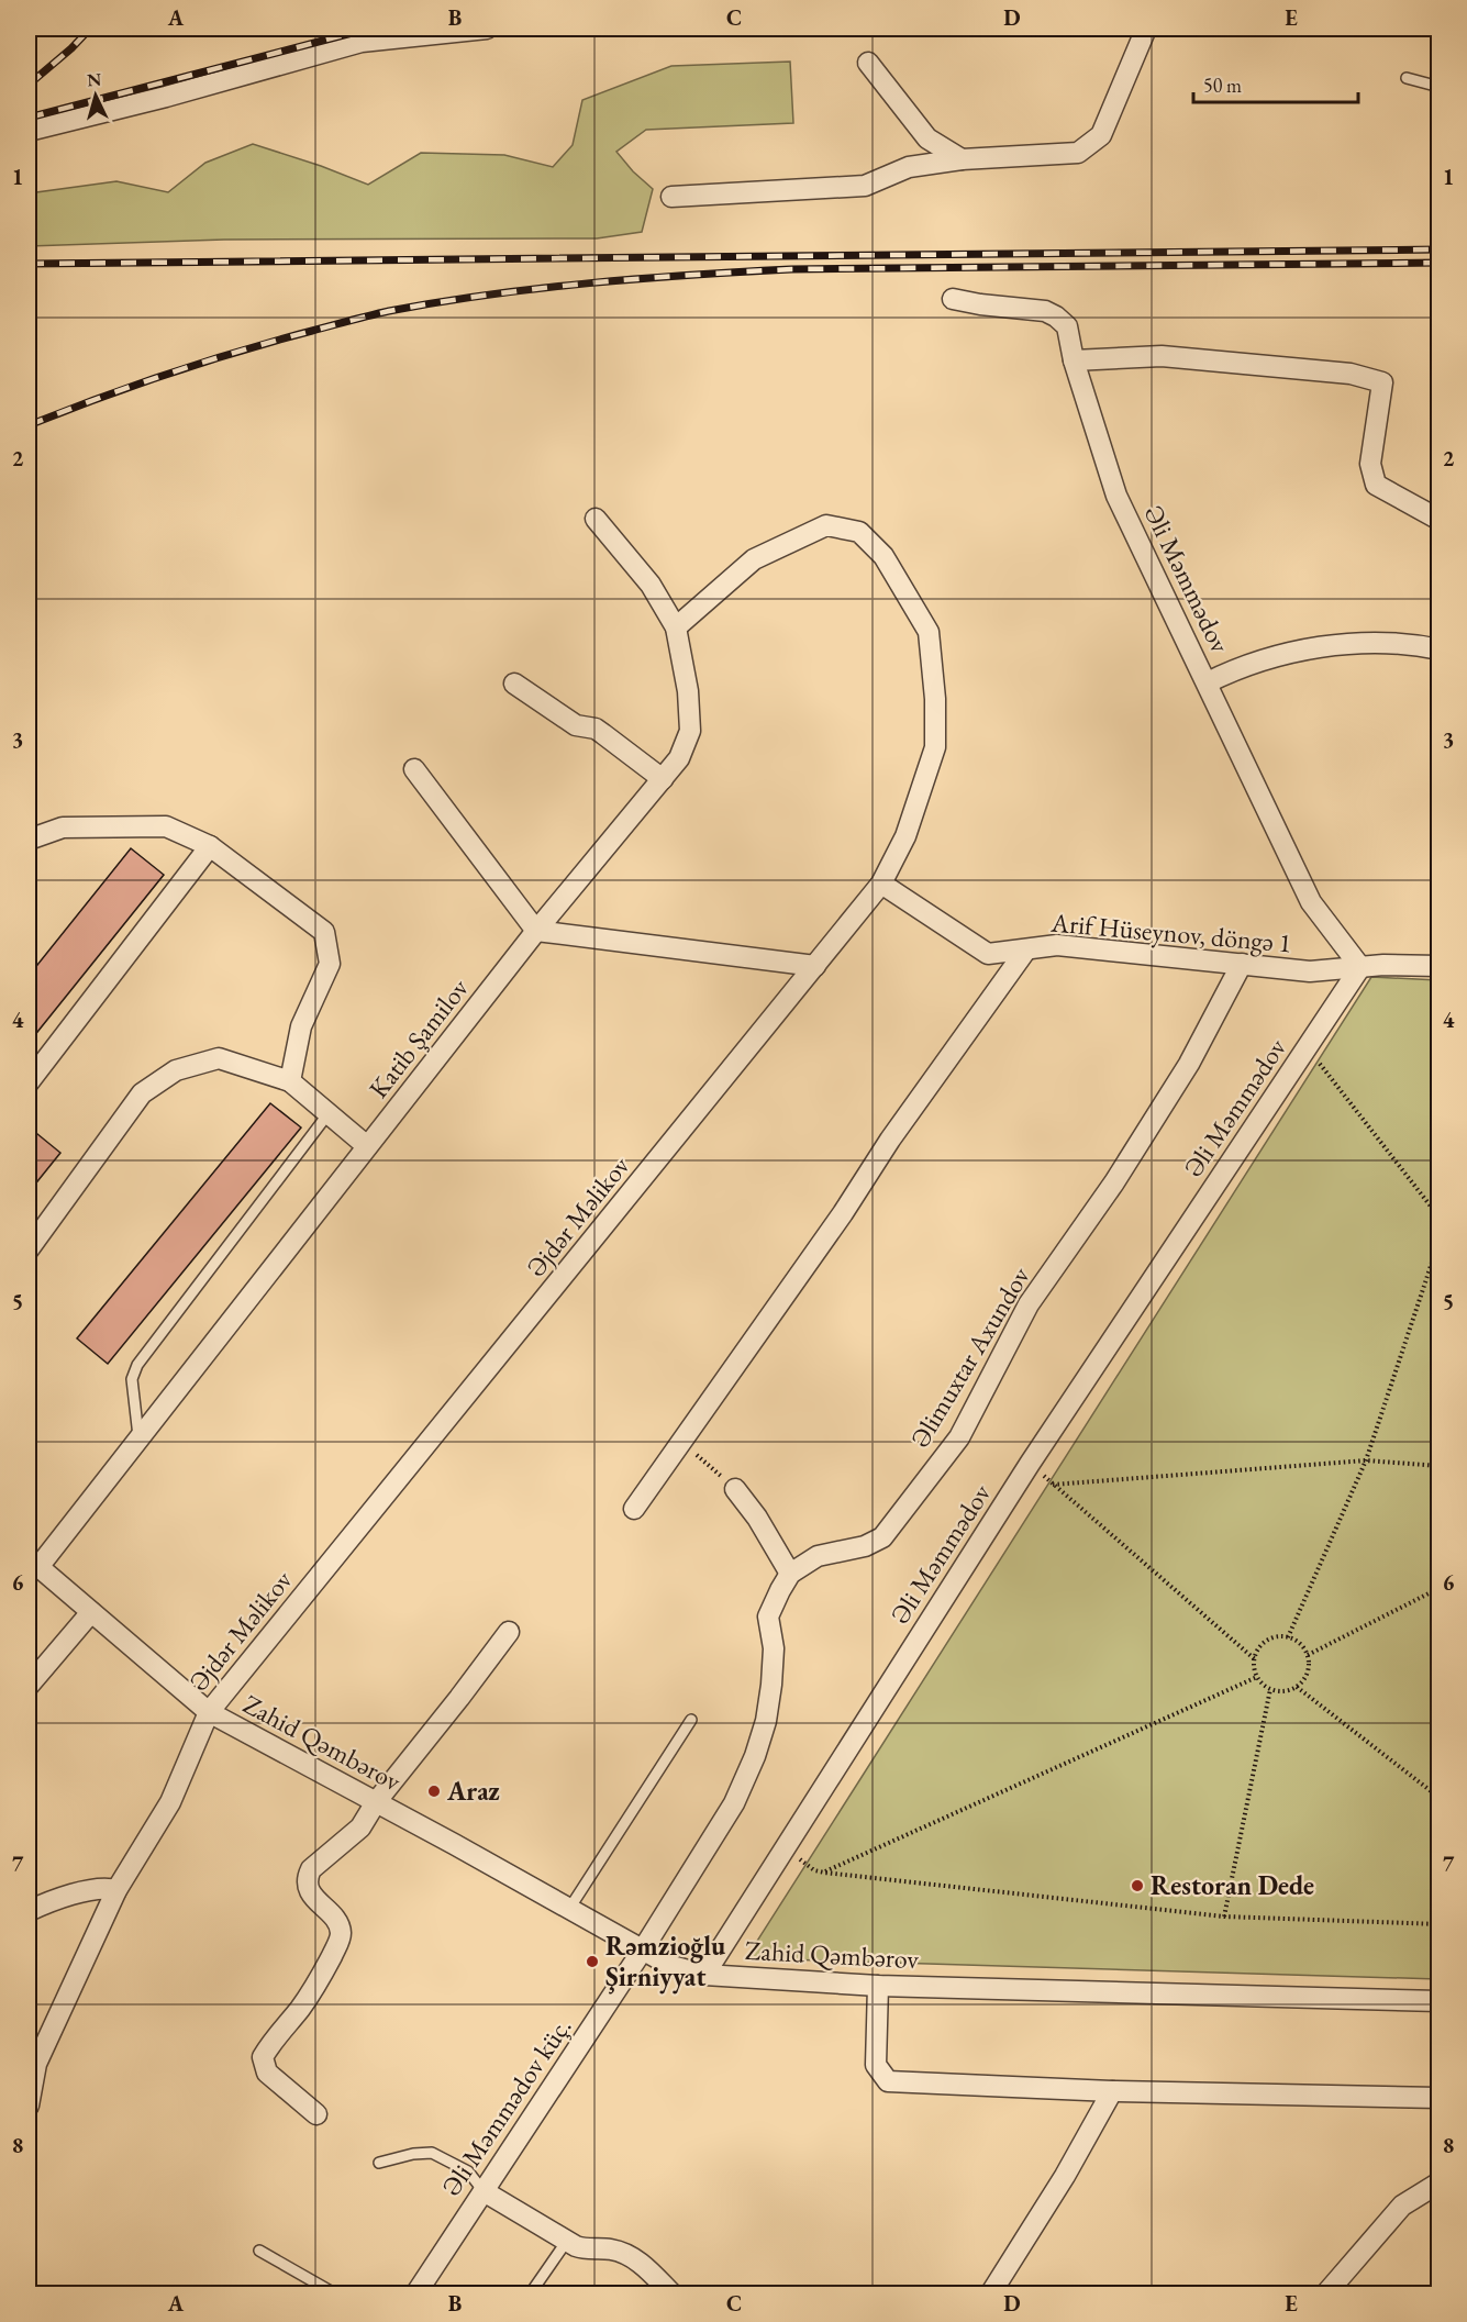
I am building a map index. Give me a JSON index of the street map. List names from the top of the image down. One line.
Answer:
{"streets":{"street":["Əli Məmmədov","Arif Hüseynov, döngə 1","Katib Şamilov","Əjdər Məlikov","Əlimuxtar Axundov","Zahid Qəmbərov","Əli Məmmədov küç."]},"crossings":[["Əli Məmmədov","Arif Hüseynov, döngə 1"],["Əli Məmmədov","Zahid Qəmbərov"],["Arif Hüseynov, döngə 1","Əjdər Məlikov"],["Arif Hüseynov, döngə 1","Əlimuxtar Axundov"],["Katib Şamilov","Əjdər Məlikov"],["Katib Şamilov","Zahid Qəmbərov"],["Əjdər Məlikov","Zahid Qəmbərov"],["Zahid Qəmbərov","Əli Məmmədov küç."]],"places":["Araz","Restoran Dede","Rəmzioğlu Şirniyyat"],"scale_bar":"50 m","north":"top","grid":{"columns":["A","B","C","D","E"],"rows":["1","2","3","4","5","6","7","8"]}}
